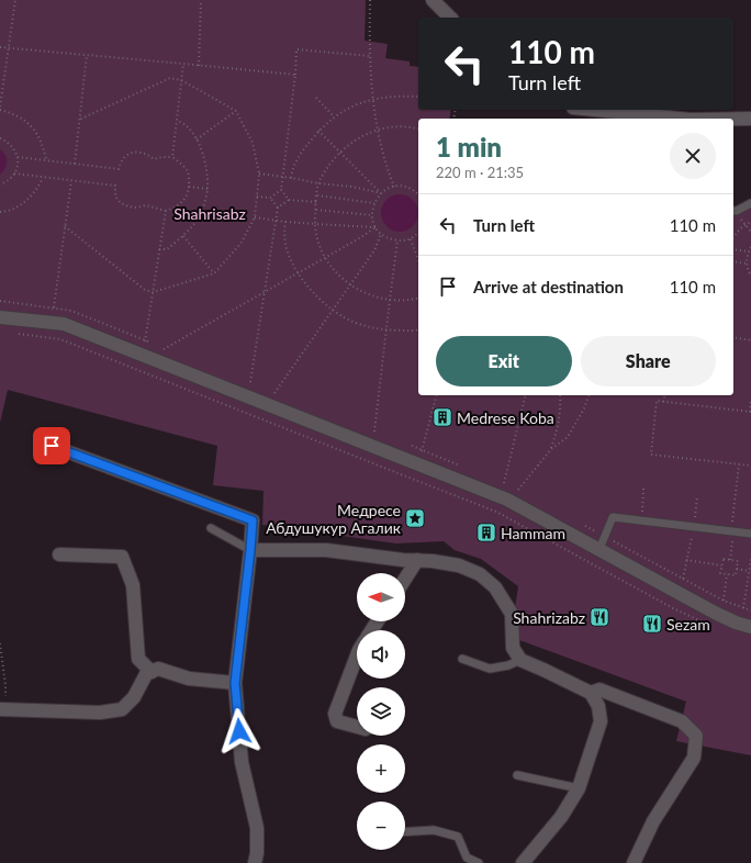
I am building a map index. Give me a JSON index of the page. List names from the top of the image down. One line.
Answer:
{"parks":["Shahrisabz"],"places":{"building":["Medrese Koba","Hammam"],"place":["Медресе Абдушукур Агалик"],"restaurant":["Shahrizabz","Sezam"]},"north":"left","page":{"turn":["110 m","Turn left"],"heading":["1 min","220 m · 21:35"],"list":[{"name":"Turn left","value":"110 m"},{"name":"Arrive at destination","value":"110 m"}],"buttons":["Exit","Share"],"map_buttons":["+","−"]}}
